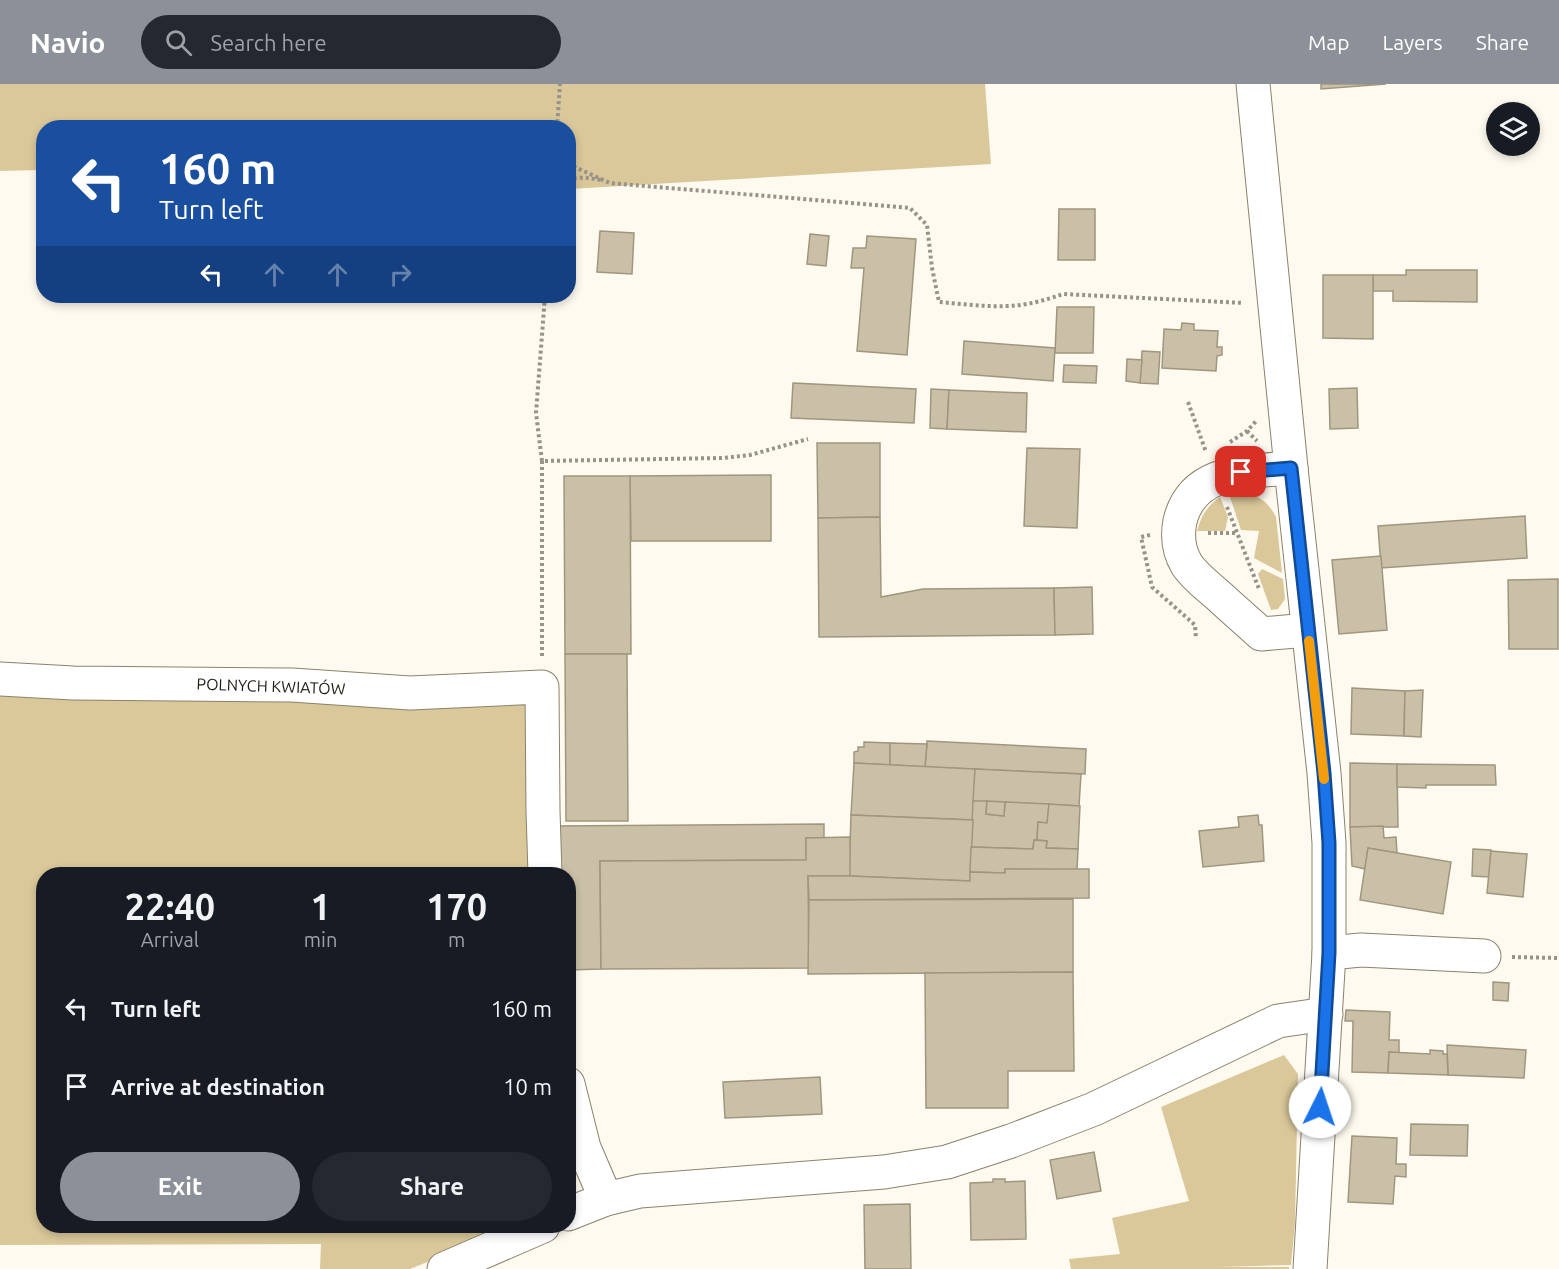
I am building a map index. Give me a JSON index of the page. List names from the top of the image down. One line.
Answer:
{"streets":{"street":["POLNYCH KWIATÓW"]},"page":{"header":"Navio","search":"Search here","nav":["Map","Layers","Share"],"turn":["160 m","Turn left"],"eta":["22:40","Arrival","1","min","170","m"],"list":[{"name":"Turn left","value":"160 m"},{"name":"Arrive at destination","value":"10 m"}],"buttons":["Exit","Share"]}}
